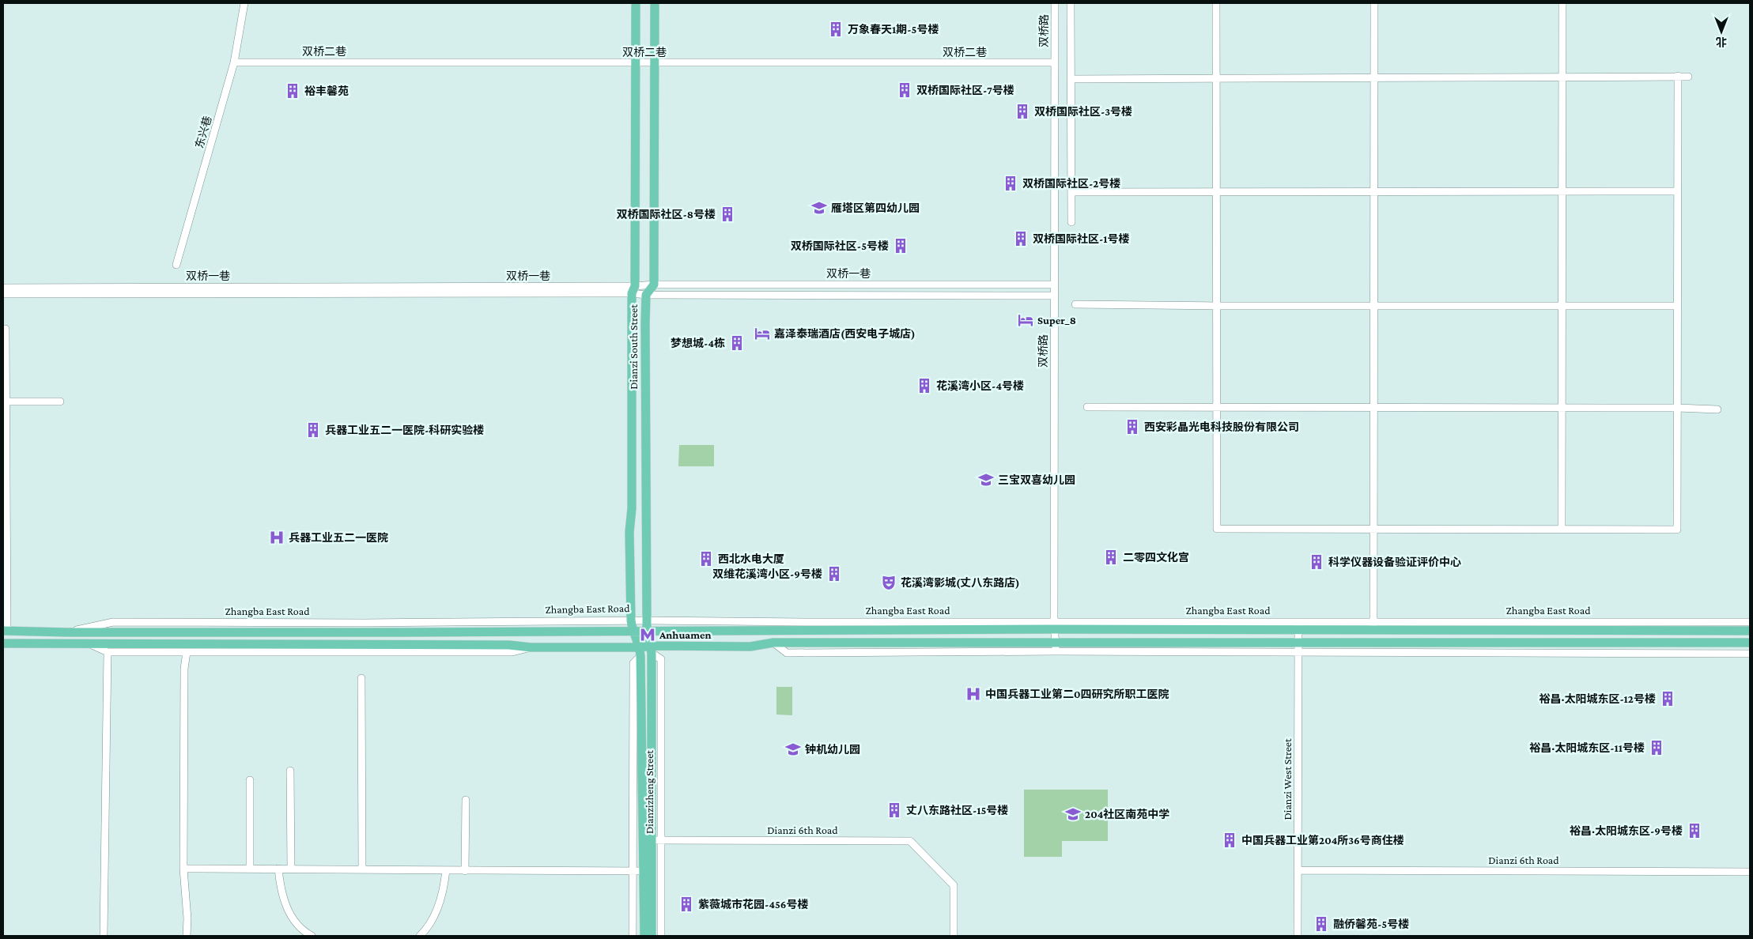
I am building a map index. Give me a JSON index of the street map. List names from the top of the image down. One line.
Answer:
{"streets":{"main road":["Dianzi South Street","Zhangba East Road","Dianzizheng Street"],"street":["双桥路","双桥二巷","东兴巷","双桥一巷","Dianzi West Street","Dianzi 6th Road"]},"crossings":[["双桥路","双桥二巷"],["双桥路","双桥一巷"],["双桥路","Zhangba East Road"],["双桥二巷","东兴巷"],["双桥二巷","Dianzi South Street"],["双桥一巷","Dianzi South Street"],["Dianzi South Street","Zhangba East Road"],["Dianzi South Street","Dianzizheng Street"],["Zhangba East Road","Dianzi West Street"],["Zhangba East Road","Dianzizheng Street"],["Dianzi West Street","Dianzi 6th Road"],["Dianzizheng Street","Dianzi 6th Road"]],"places":{"building":["万象春天1期-5号楼","双桥国际社区-7号楼","裕丰馨苑","双桥国际社区-3号楼","双桥国际社区-2号楼","双桥国际社区-8号楼","双桥国际社区-1号楼","双桥国际社区-5号楼","梦想城-4栋","花溪湾小区-4号楼","西安彩晶光电科技股份有限公司","兵器工业五二一医院-科研实验楼","二零四文化宫","西北水电大厦","科学仪器设备验证评价中心","双维花溪湾小区-9号楼","裕昌·太阳城东区-12号楼","裕昌·太阳城东区-11号楼","丈八东路社区-15号楼","裕昌·太阳城东区-9号楼","中国兵器工业第204所36号商住楼","紫薇城市花园-456号楼","融侨馨苑-5号楼"],"school or university":["雁塔区第四幼儿园","三宝双喜幼儿园","钟机幼儿园","204社区南苑中学"],"hotel":["Super_8","嘉泽泰瑞酒店(西安电子城店)"],"hospital":["兵器工业五二一医院","中国兵器工业第二0四研究所职工医院"],"theatre":["花溪湾影城(丈八东路店)"],"metro station":["Anhuamen"]},"north":"bottom"}
